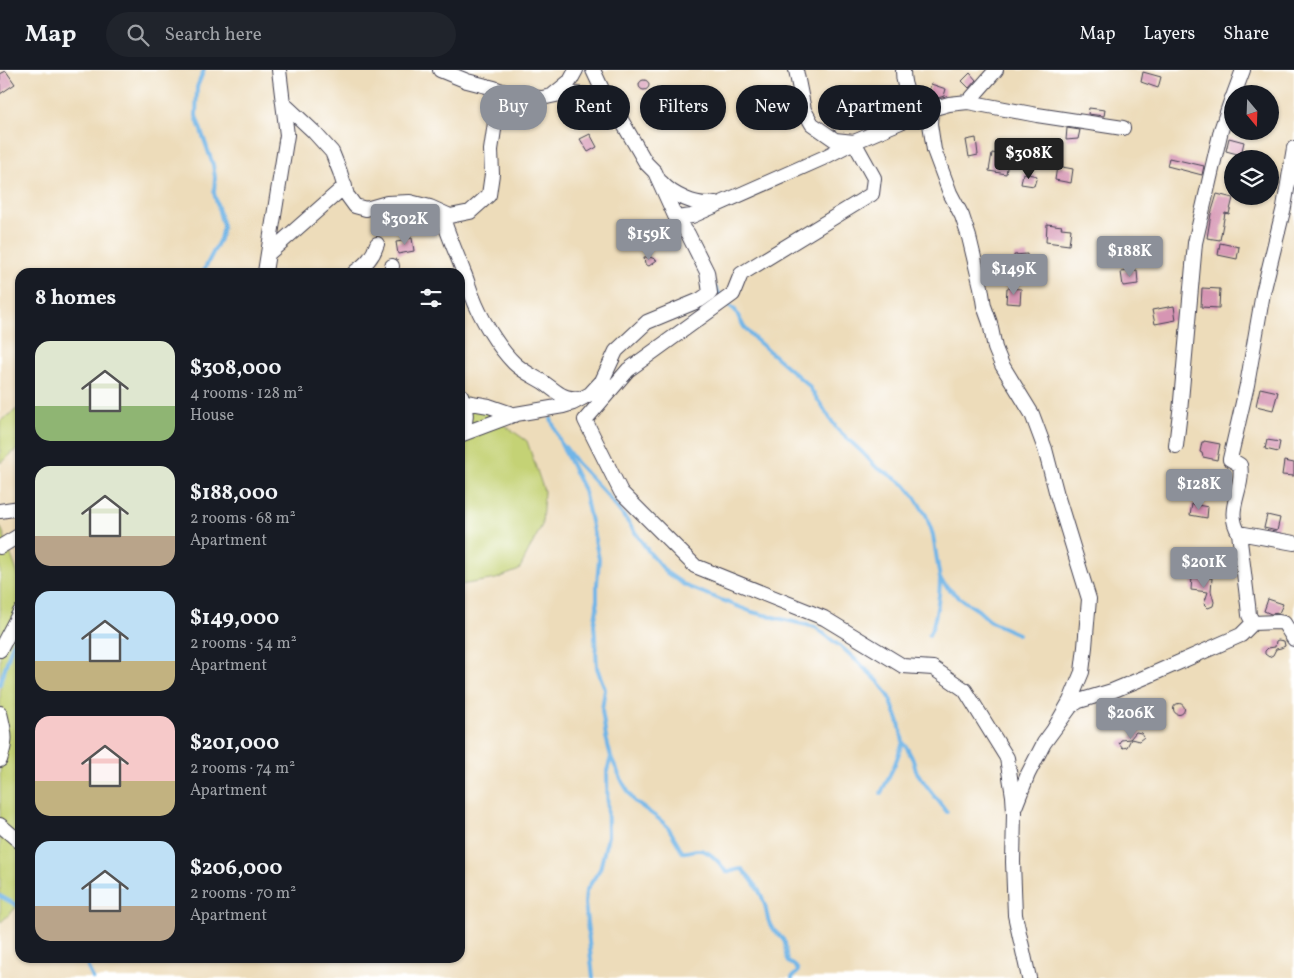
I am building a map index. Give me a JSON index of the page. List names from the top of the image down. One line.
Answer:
{"north":"bottom","page":{"header":"Map","search":"Search here","nav":["Map","Layers","Share"],"chip":["Buy","Rent","Filters","New","Apartment"],"price":["$308K","$302K","$159K","$188K","$149K","$128K","$201K","$206K"],"heading":"8 homes","list":[{"name":"$308,000","note":"4 rooms · 128 m² · House"},{"name":"$188,000","note":"2 rooms · 68 m² · Apartment"},{"name":"$149,000","note":"2 rooms · 54 m² · Apartment"},{"name":"$201,000","note":"2 rooms · 74 m² · Apartment"},{"name":"$206,000","note":"2 rooms · 70 m² · Apartment"}]}}
